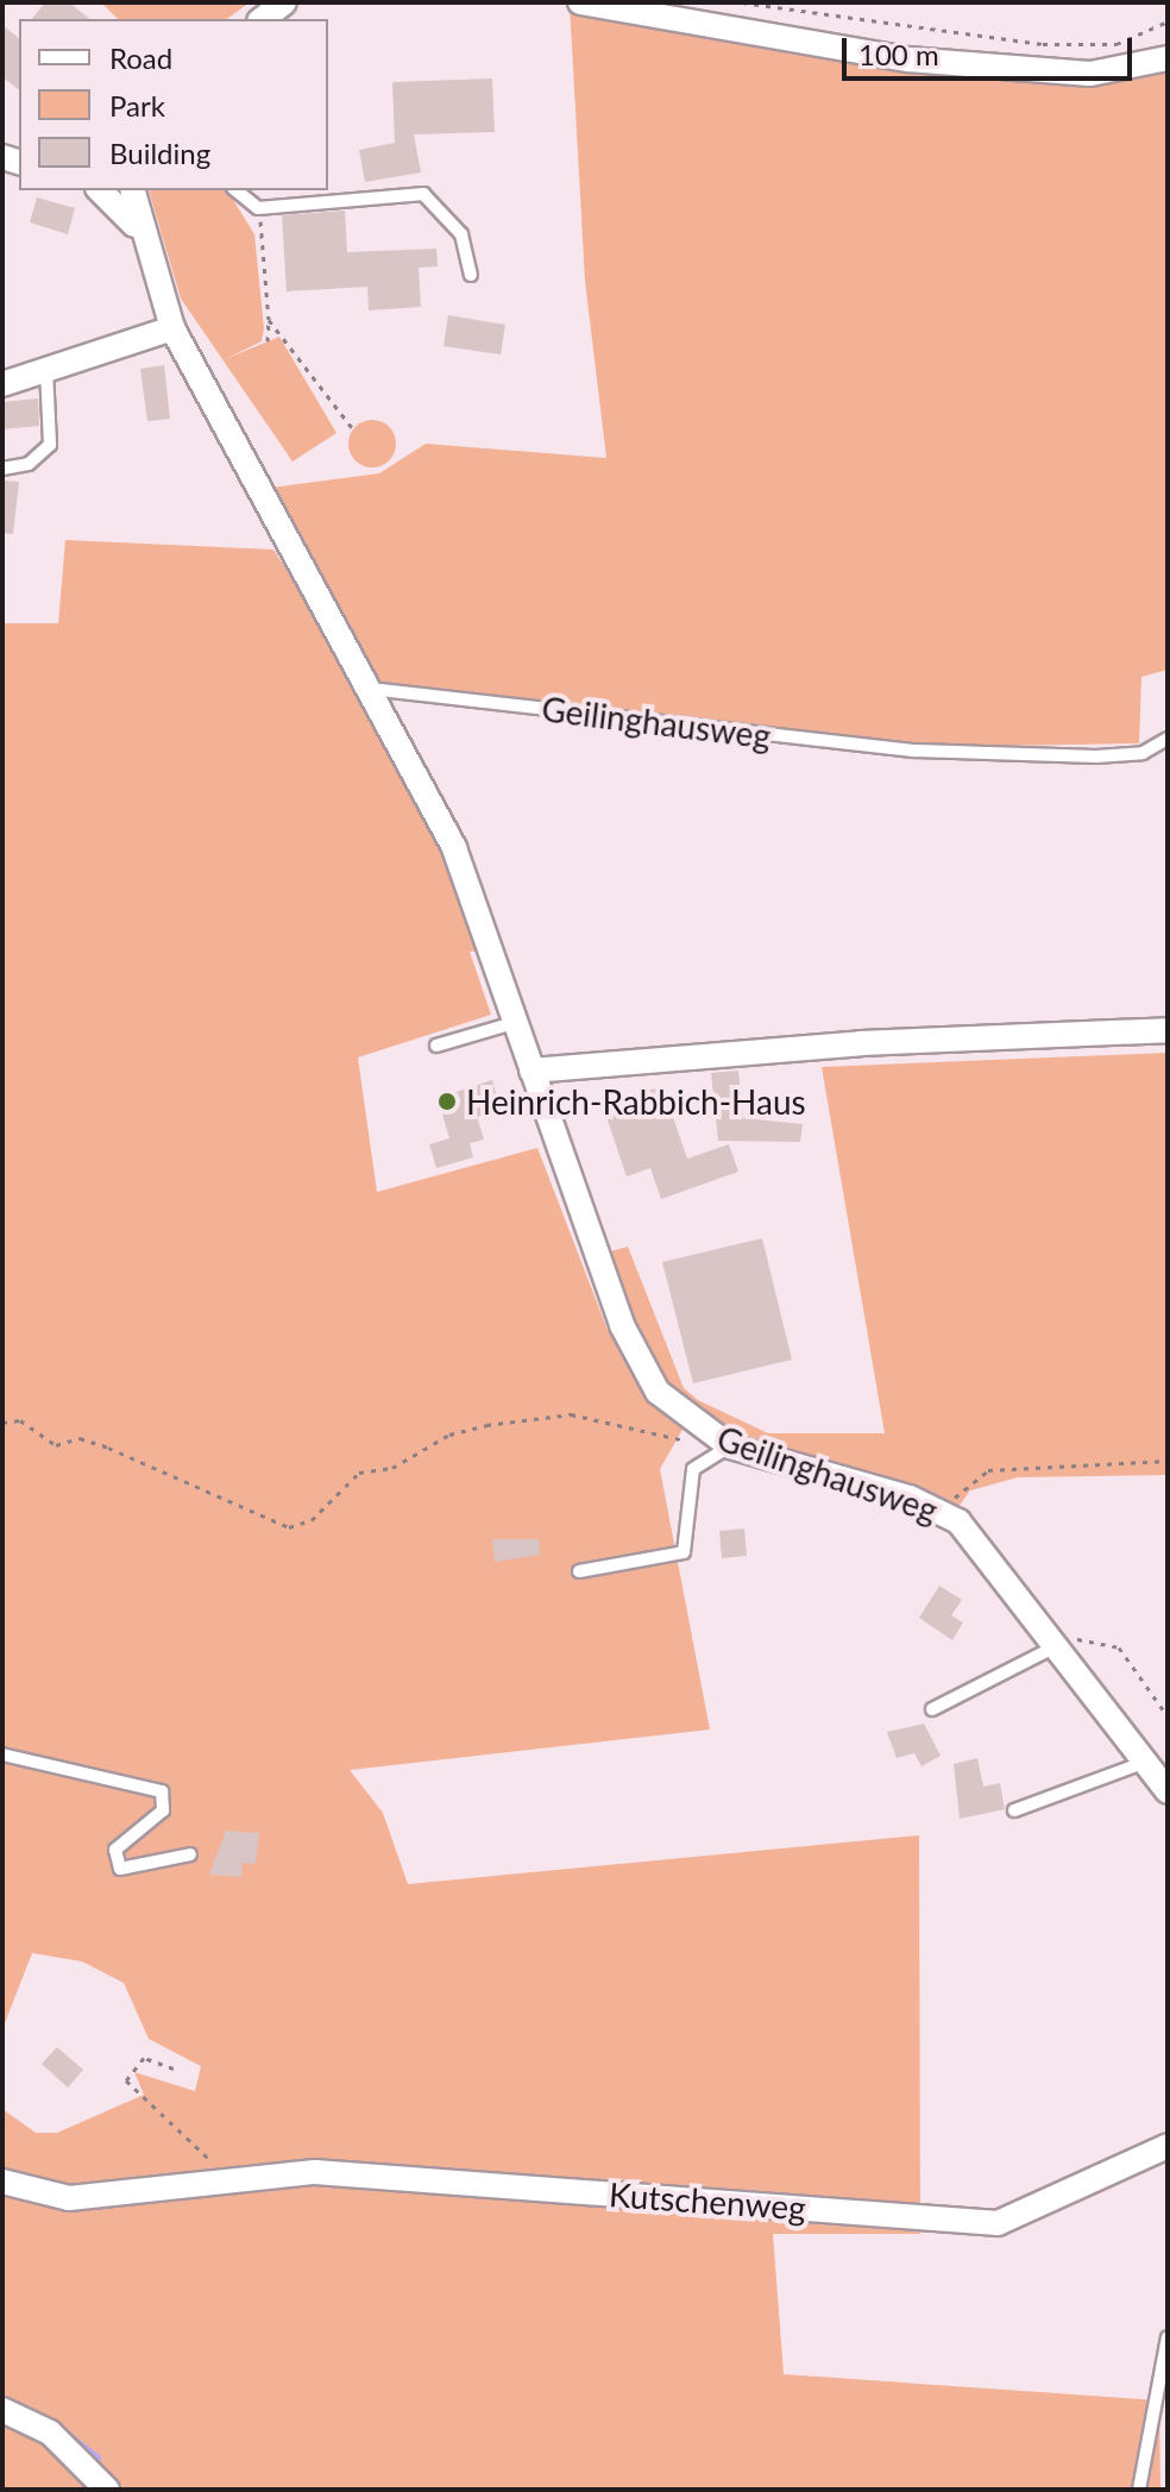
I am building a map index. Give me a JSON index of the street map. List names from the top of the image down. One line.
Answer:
{"streets":{"street":["Geilinghausweg","Kutschenweg"]},"places":["Heinrich-Rabbich-Haus"],"legend":["Road","Park","Building"],"scale_bar":"100 m"}
